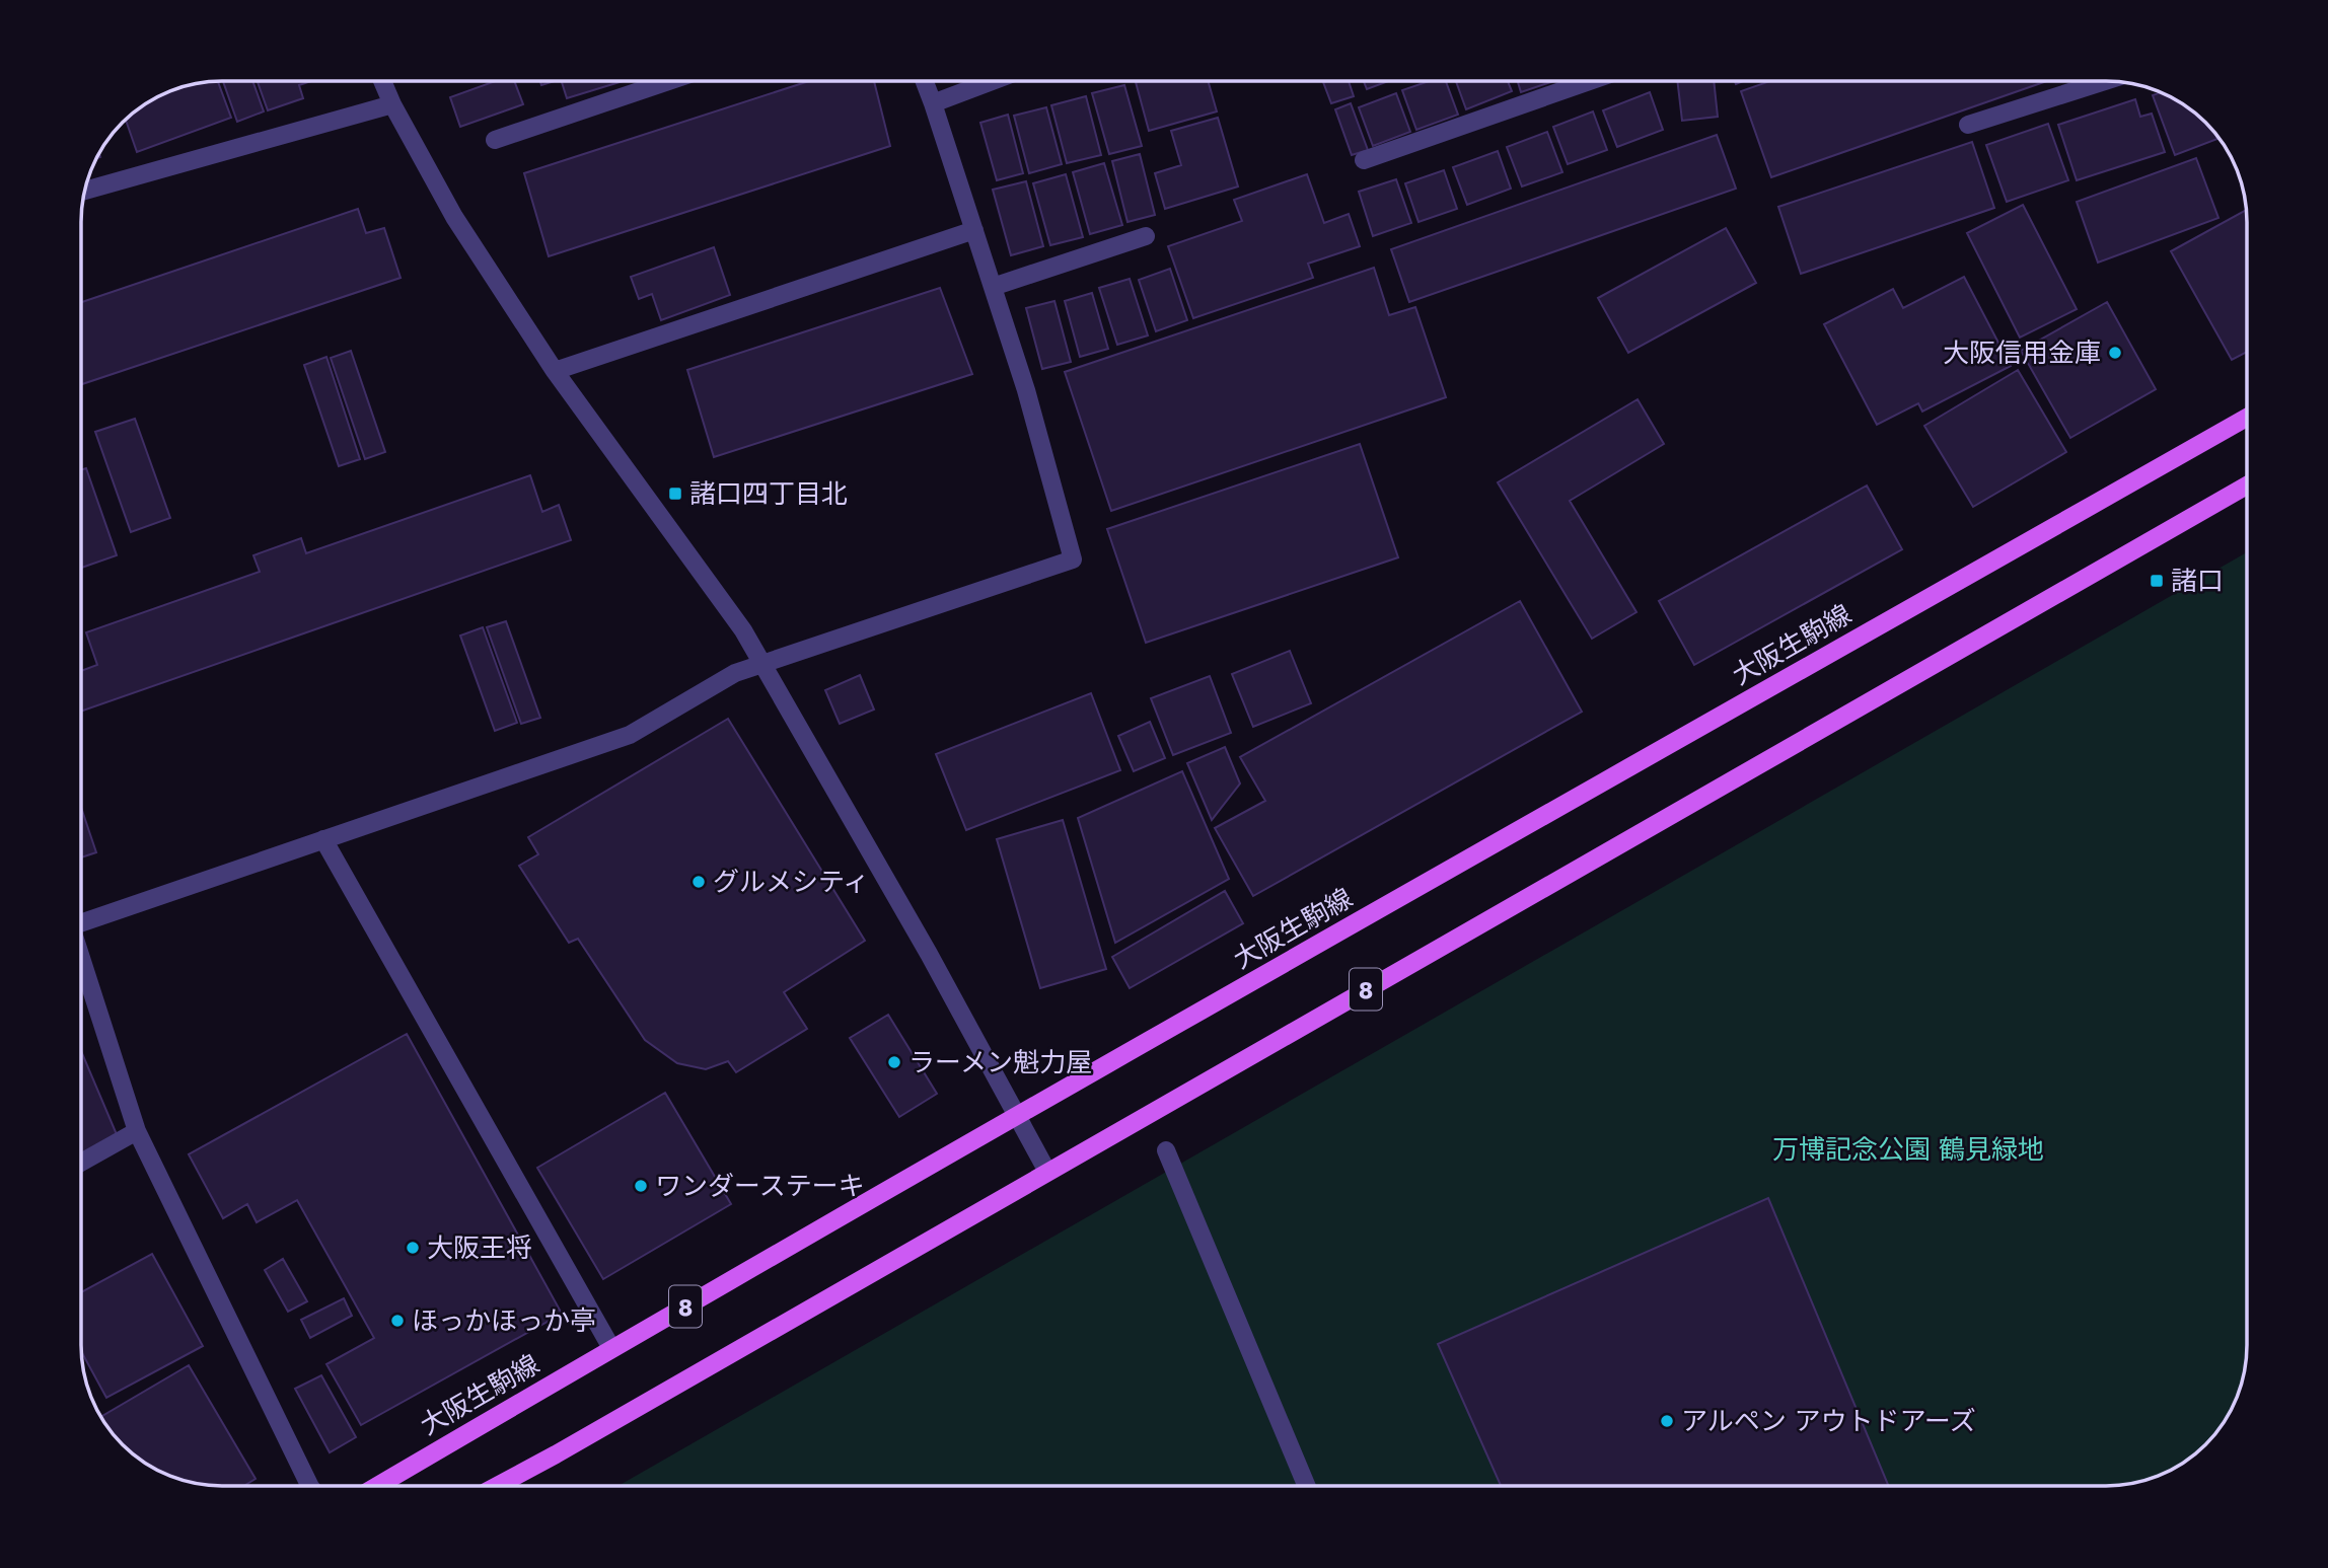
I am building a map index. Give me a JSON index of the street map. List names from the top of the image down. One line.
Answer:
{"streets":{"main road":["大阪生駒線","8"]},"parks":["万博記念公園 鶴見緑地"],"places":{"other":["大阪信用金庫","グルメシティ","ラーメン魁力屋","ワンダーステーキ","大阪王将","ほっかほっか亭","アルペン アウトドアーズ"],"transit":["諸口四丁目北","諸口"]}}
